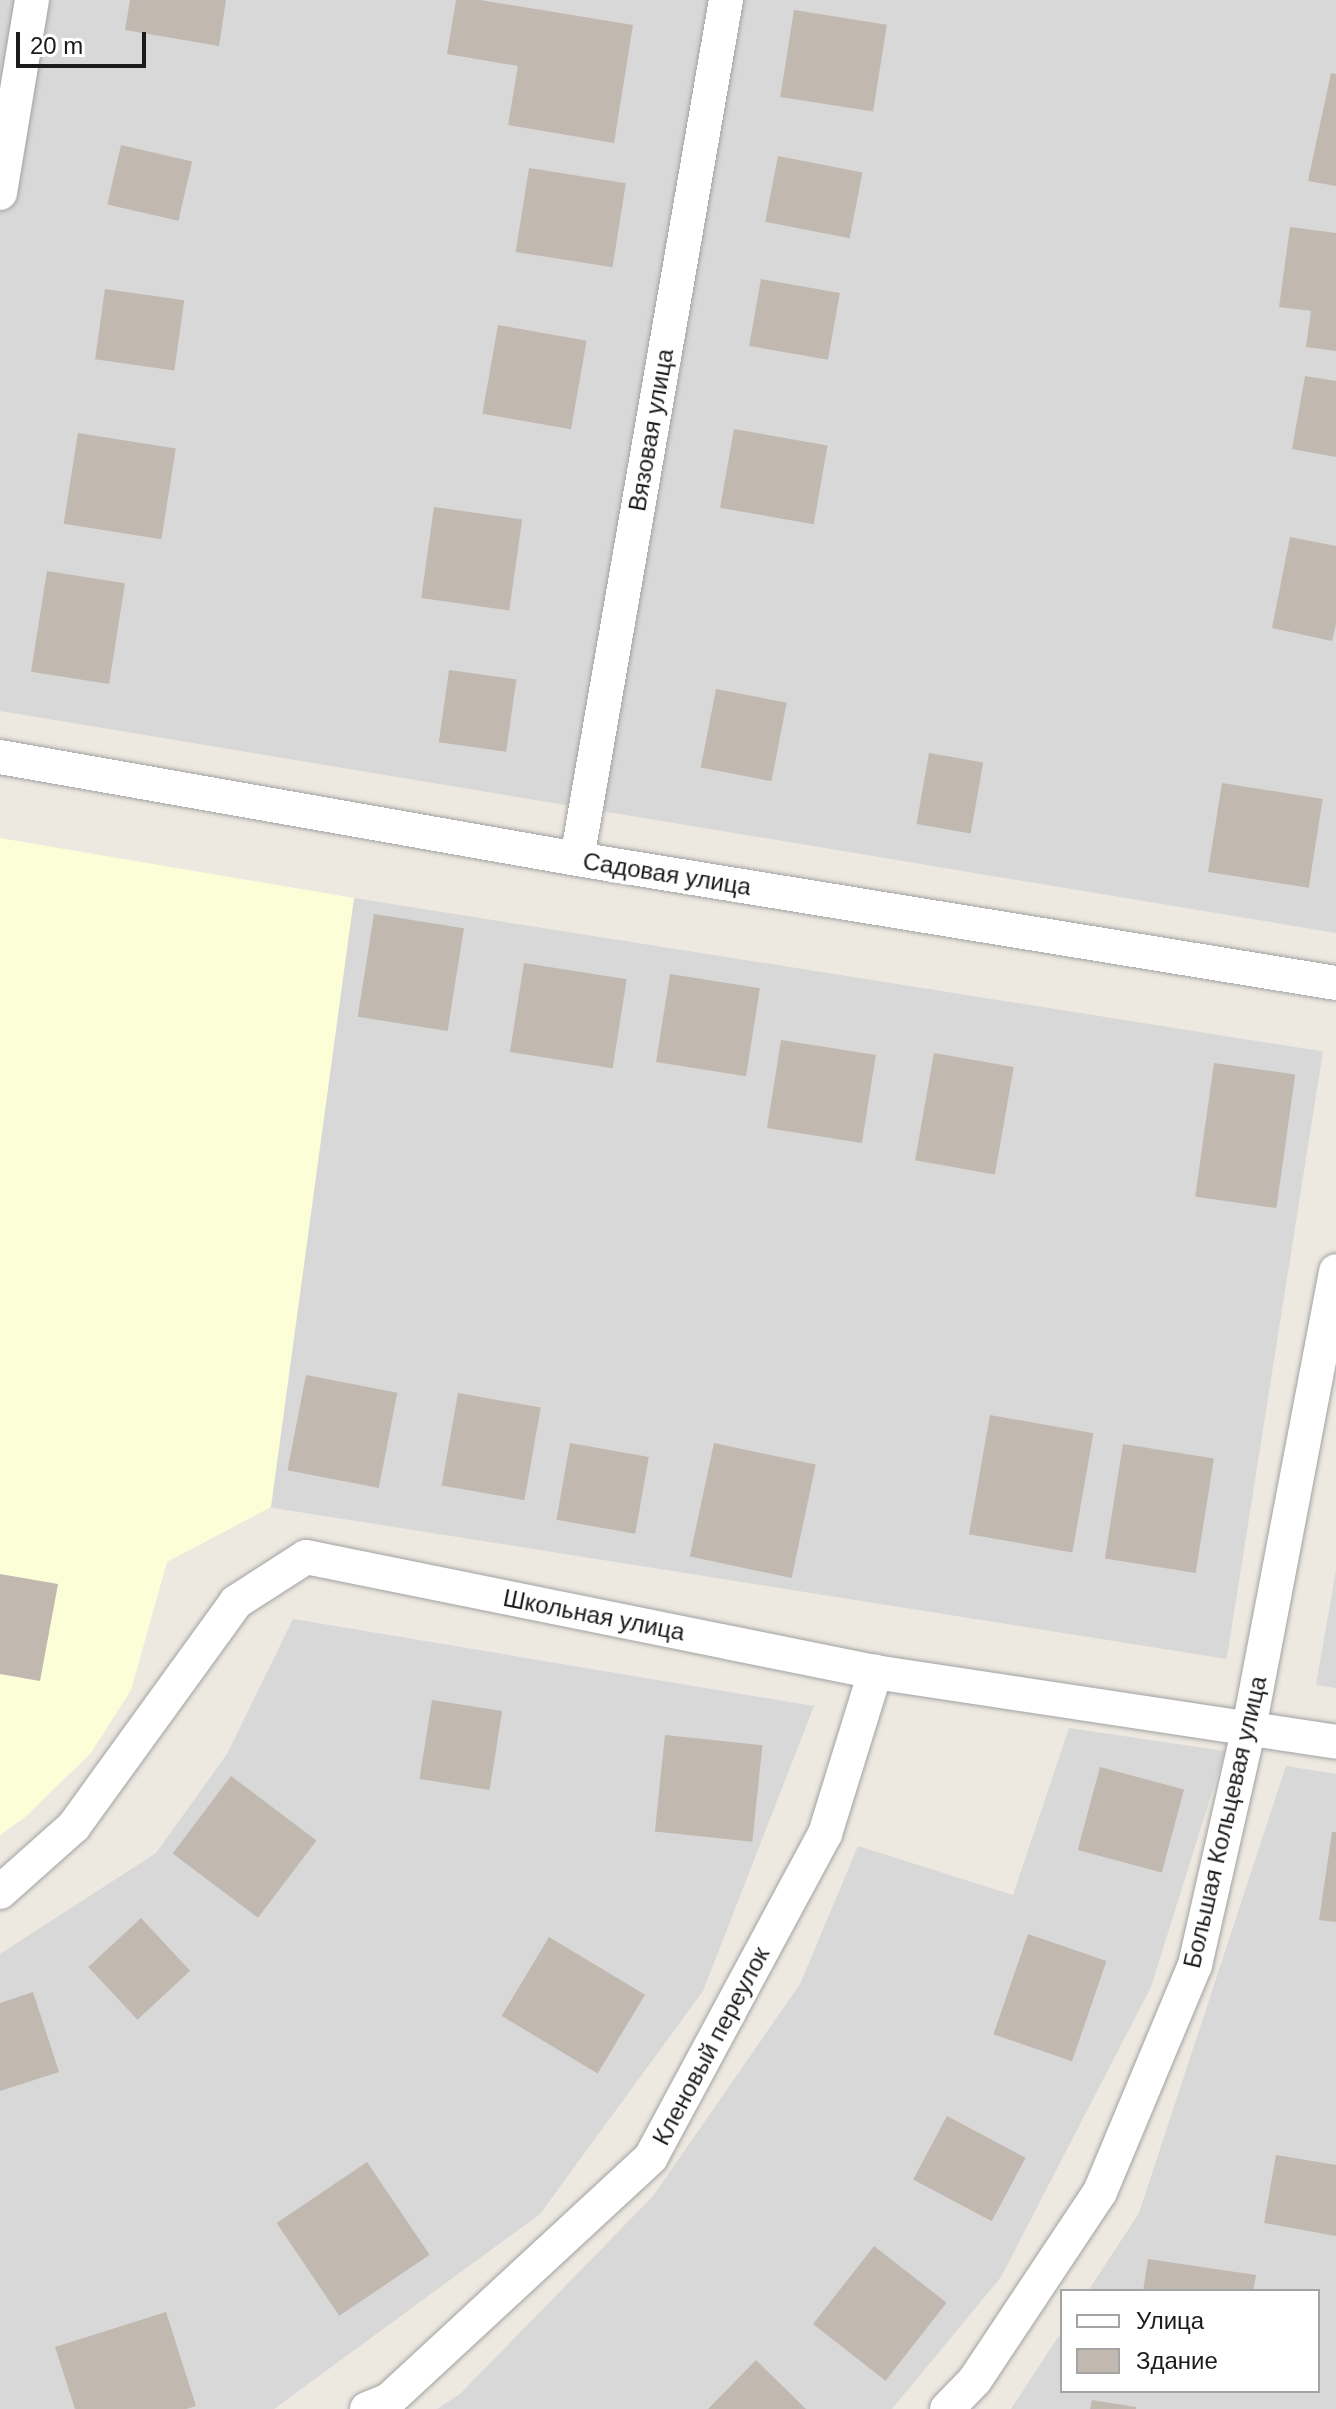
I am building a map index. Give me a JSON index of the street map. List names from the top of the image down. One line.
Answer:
{"streets":{"street":["Вязовая улица","Садовая улица","Школьная улица","Большая Кольцевая улица","Кленовый переулок"]},"crossings":[["Вязовая улица","Садовая улица"],["Школьная улица","Большая Кольцевая улица"],["Школьная улица","Кленовый переулок"]],"legend":["Улица","Здание"],"scale_bar":"20 m"}
